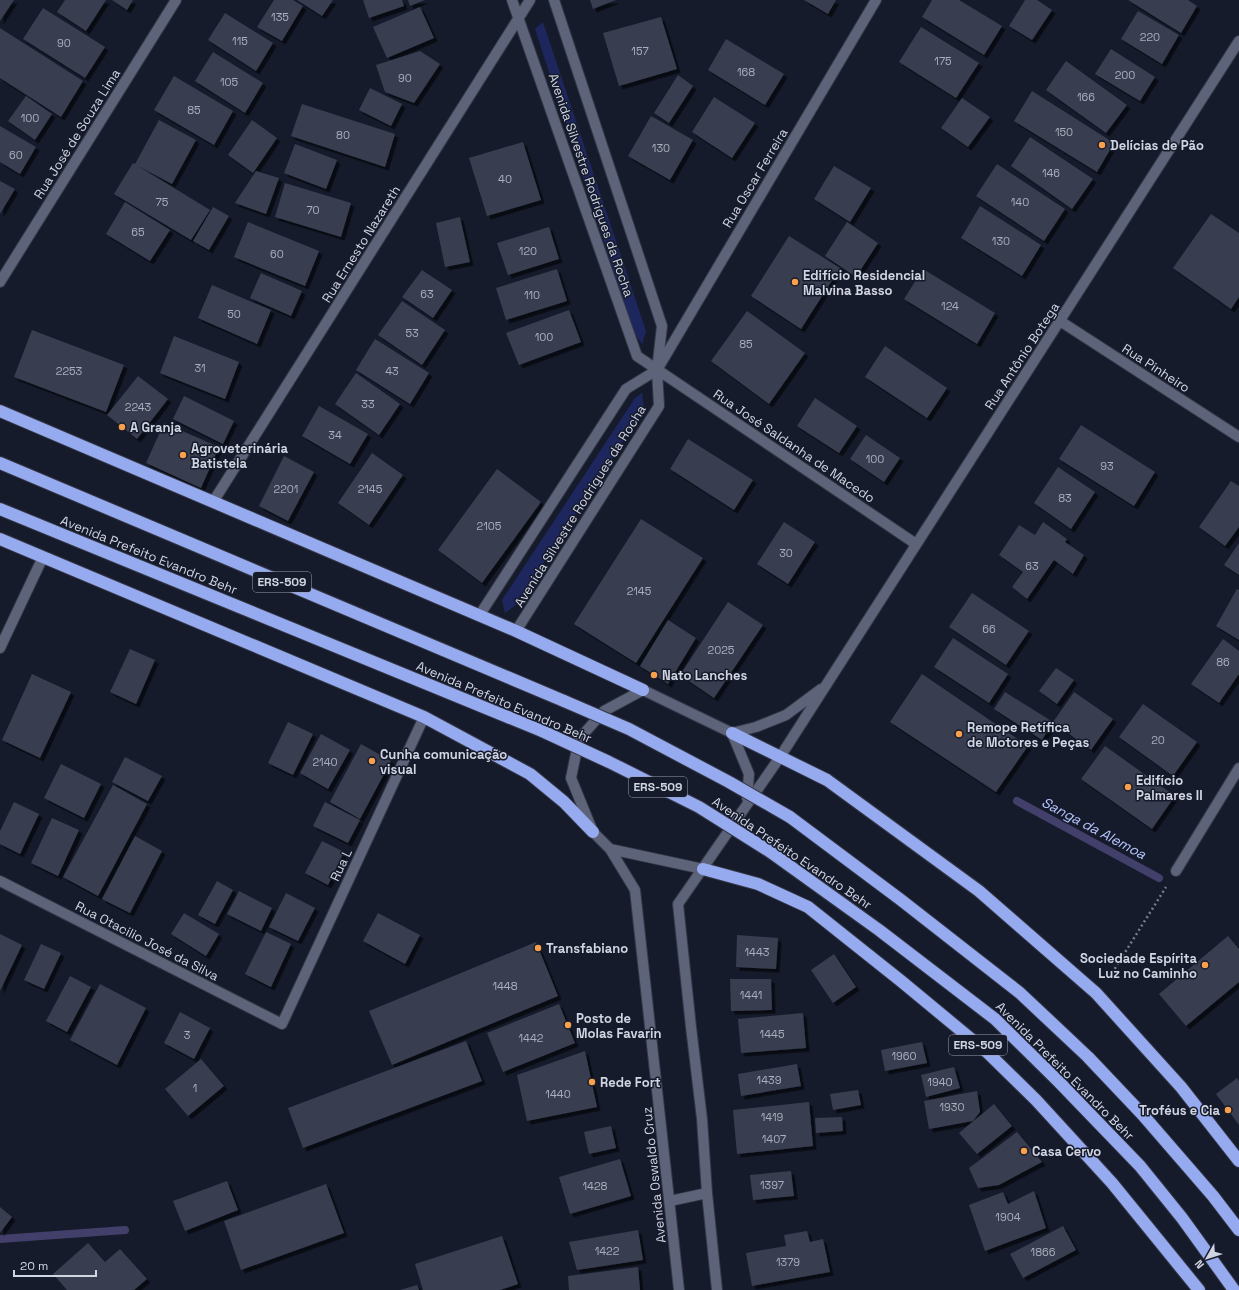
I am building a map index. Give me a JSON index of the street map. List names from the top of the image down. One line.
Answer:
{"streets":{"highway":["Avenida Prefeito Evandro Behr","ERS-509"],"street":["Rua José de Souza Lima","Rua Oscar Ferreira","Avenida Silvestre Rodrigues da Rocha","Rua Ernesto Nazareth","Rua Antônio Botega","Rua Pinheiro","Rua José Saldanha de Macedo","Rua L","Rua Otacilio José da Silva","Avenida Oswaldo Cruz"]},"crossings":[["Rua Oscar Ferreira","Avenida Silvestre Rodrigues da Rocha"],["Rua Oscar Ferreira","Rua José Saldanha de Macedo"],["Avenida Silvestre Rodrigues da Rocha","Rua Ernesto Nazareth"],["Avenida Silvestre Rodrigues da Rocha","Rua José Saldanha de Macedo"],["Rua Antônio Botega","Rua Pinheiro"],["Rua Antônio Botega","Rua José Saldanha de Macedo"],["Rua Antônio Botega","ERS-509"],["ERS-509","Avenida Oswaldo Cruz"],["Rua L","Rua Otacilio José da Silva"]],"water":["Sanga da Alemoa"],"places":["Delícias de Pão","Edifício Residencial Malvina Basso","A Granja","Agroveterinária Batistela","Nato Lanches","Remope Retífica de Motores e Peças","Cunha comunicação visual","Edifício Palmares II","Transfabiano","Sociedade Espírita Luz no Caminho","Posto de Molas Favarin","Rede Fort","Troféus e Cia","Casa Cervo"],"house_numbers":["135","220","115","90","157","175","168","200","90","105","166","85","100","150","80","130","60","146","40","75","140","70","65","130","120","60","63","110","124","50","53","100","85","31","2253","43","33","2243","34","100","93","2201","2145","83","2105","30","63","2145","66","2025","86","20","2140","1443","1448","1441","1445","3","1442","1960","1439","1940","1","1440","1930","1419","1407","1397","1428","1904","1422","1866","1379"],"scale_bar":"20 m","north":"bottom left"}
